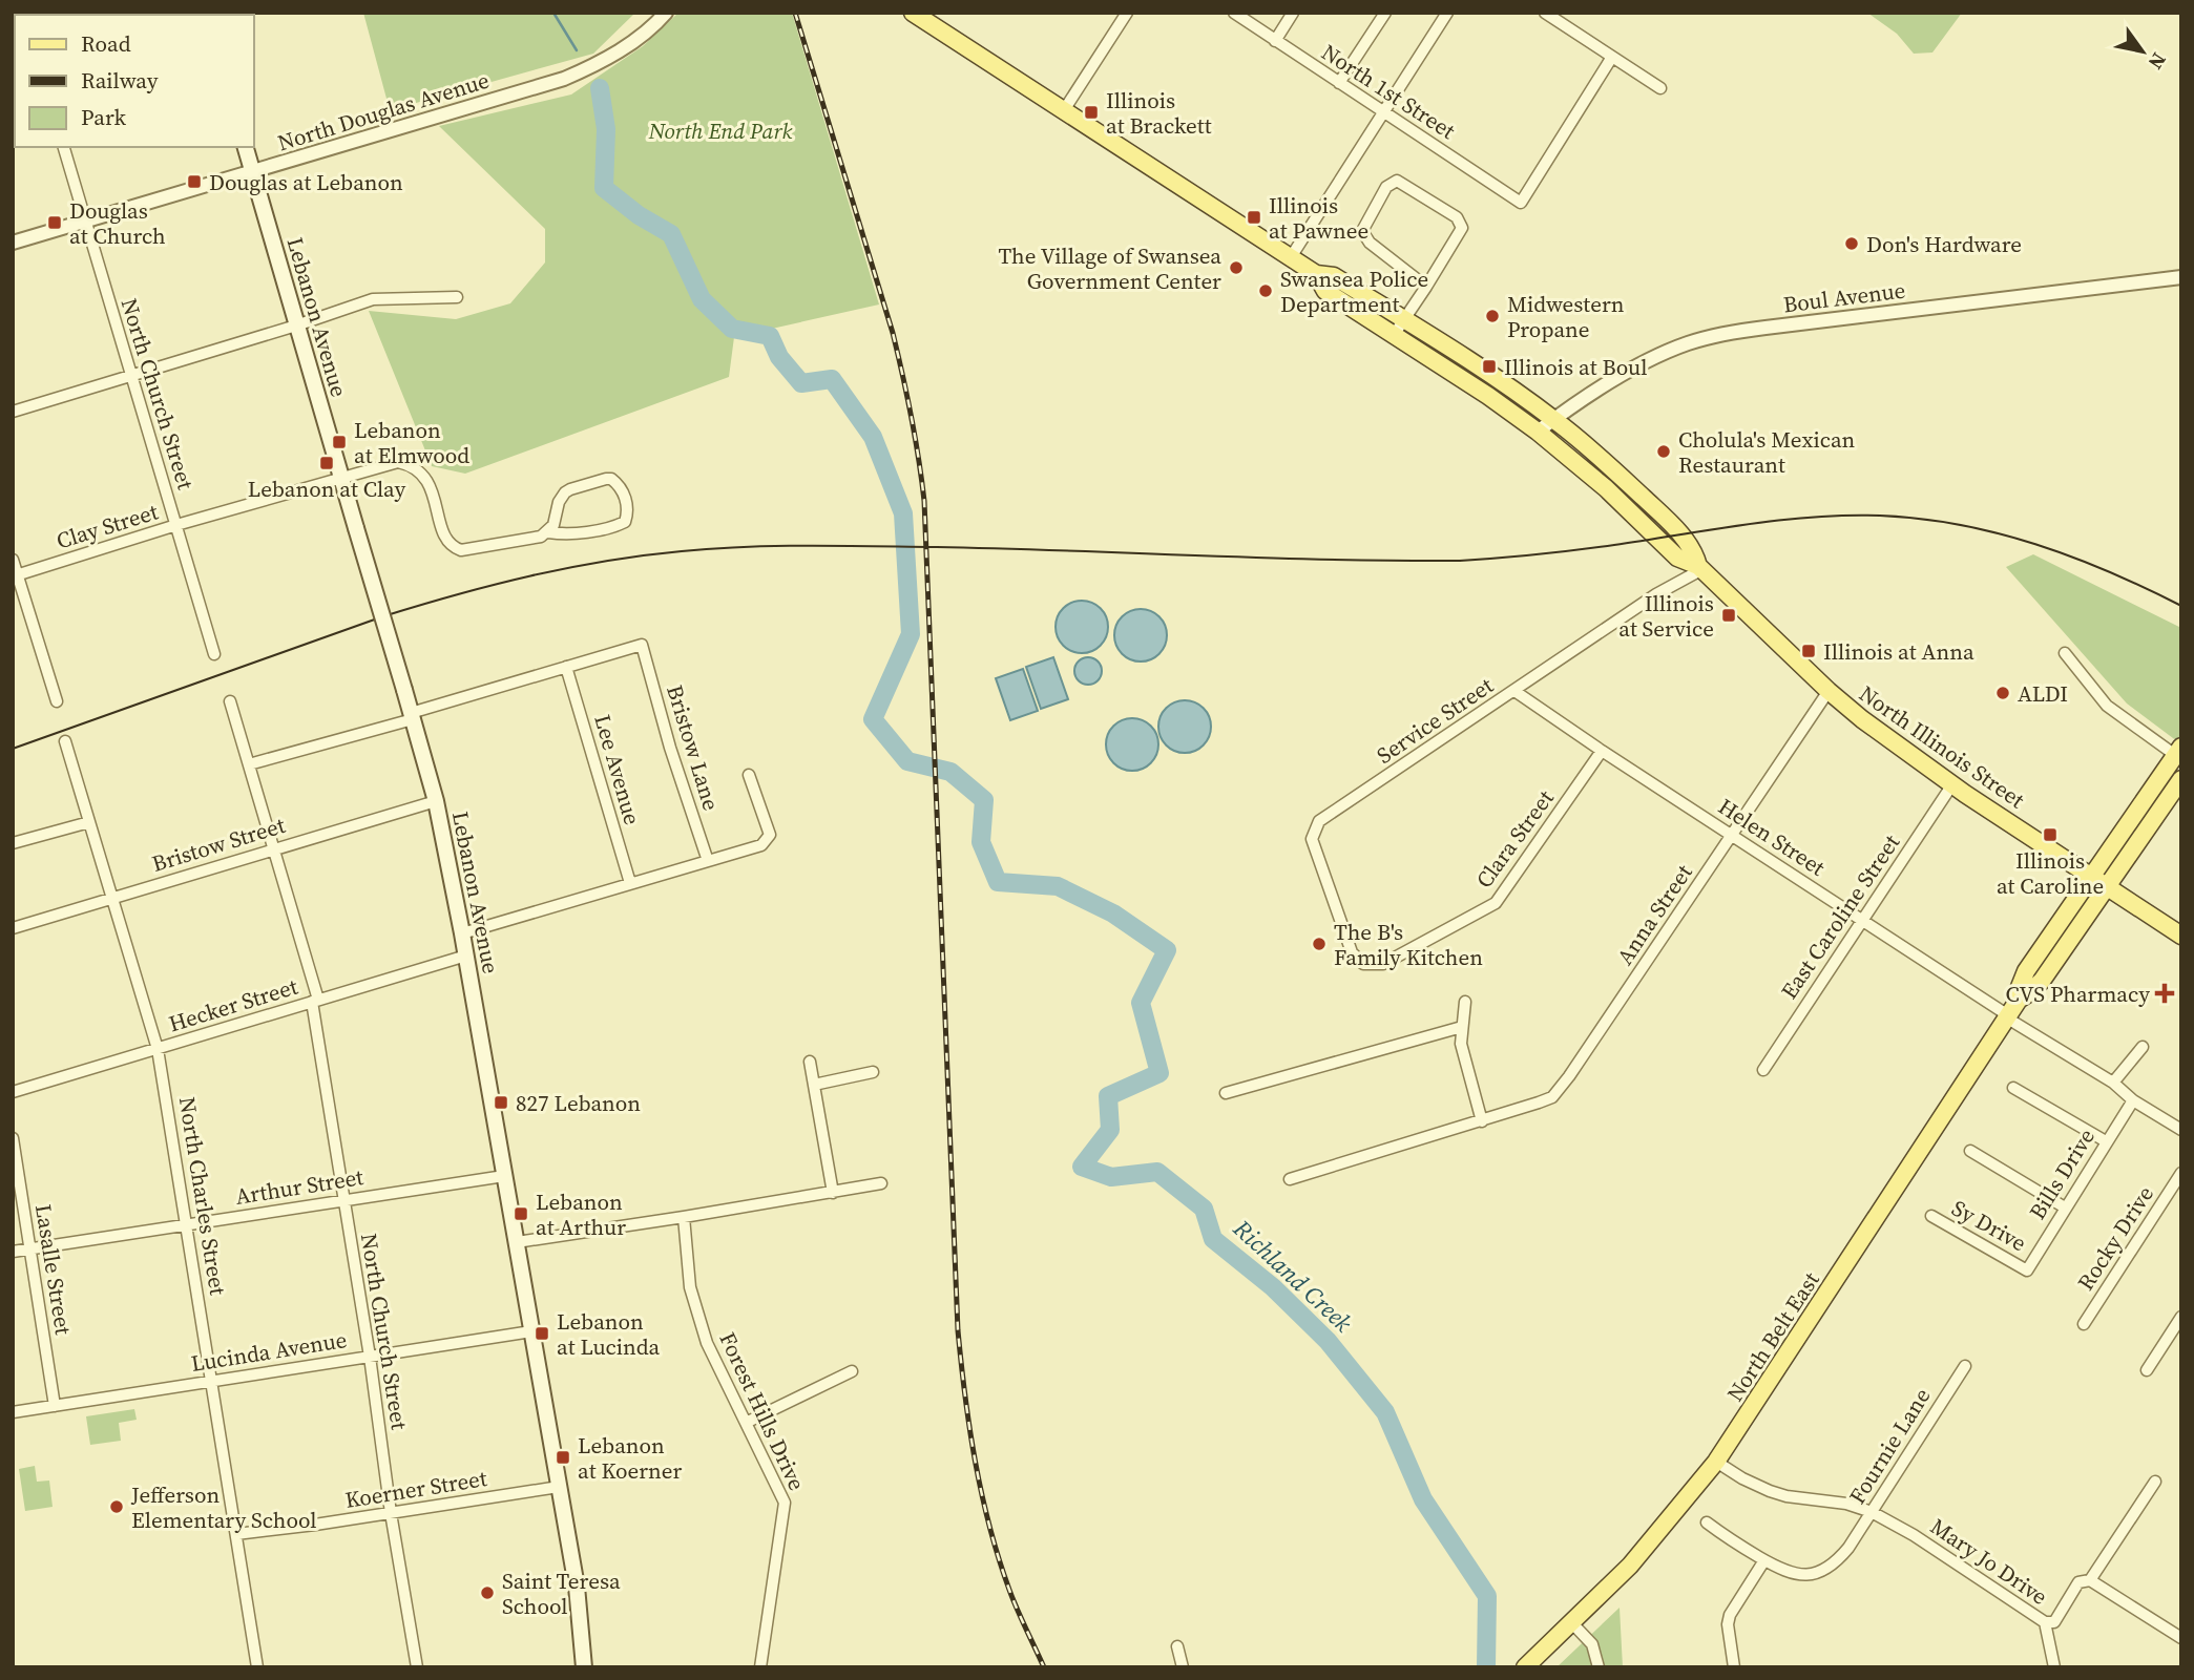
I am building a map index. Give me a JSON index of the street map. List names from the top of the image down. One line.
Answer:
{"streets":{"main road":["Lebanon Avenue","North Illinois Street","North Belt East"],"street":["North 1st Street","North Douglas Avenue","Boul Avenue","North Church Street","Clay Street","Service Street","Bristow Lane","Lee Avenue","Helen Street","Clara Street","Bristow Street","Anna Street","East Caroline Street","Hecker Street","Bills Drive","Arthur Street","North Charles Street","Sy Drive","Rocky Drive","Lasalle Street","Lucinda Avenue","Forest Hills Drive","Fournie Lane","Koerner Street","Mary Jo Drive"]},"crossings":[["North Douglas Avenue","Lebanon Avenue"],["North Douglas Avenue","North Church Street"],["Boul Avenue","North Illinois Street"],["Lebanon Avenue","Clay Street"],["Lebanon Avenue","Bristow Street"],["Lebanon Avenue","Hecker Street"],["Lebanon Avenue","Arthur Street"],["Lebanon Avenue","Lucinda Avenue"],["Lebanon Avenue","Koerner Street"],["North Church Street","Clay Street"],["North Church Street","Bristow Street"],["North Church Street","Hecker Street"],["North Church Street","Arthur Street"],["North Church Street","Lucinda Avenue"],["North Church Street","Koerner Street"],["Service Street","North Illinois Street"],["Service Street","Helen Street"],["Service Street","Clara Street"],["North Illinois Street","Anna Street"],["North Illinois Street","East Caroline Street"],["North Illinois Street","North Belt East"],["Bristow Lane","Lee Avenue"],["Helen Street","Clara Street"],["Helen Street","Anna Street"],["Helen Street","East Caroline Street"],["Helen Street","Bills Drive"],["Helen Street","North Belt East"],["Bristow Street","North Charles Street"],["Hecker Street","North Charles Street"],["Bills Drive","Sy Drive"],["Arthur Street","North Charles Street"],["Arthur Street","Lasalle Street"],["North Charles Street","Lucinda Avenue"],["North Charles Street","Koerner Street"],["Lasalle Street","Lucinda Avenue"],["North Belt East","Mary Jo Drive"],["Fournie Lane","Mary Jo Drive"]],"water":["Richland Creek"],"parks":["North End Park"],"places":{"transit":["Illinois at Brackett","Douglas at Lebanon","Illinois at Pawnee","Douglas at Church","Illinois at Boul","Lebanon at Elmwood","Lebanon at Clay","Illinois at Service","Illinois at Anna","Illinois at Caroline","827 Lebanon","Lebanon at Arthur","Lebanon at Lucinda","Lebanon at Koerner"],"other":["Don's Hardware","The Village of Swansea Government Center","Swansea Police Department","Midwestern Propane","Cholula's Mexican Restaurant","ALDI","The B's Family Kitchen","Jefferson Elementary School","Saint Teresa School"],"health":["CVS Pharmacy"]},"legend":["Road","Railway","Park"],"north":"bottom right"}
